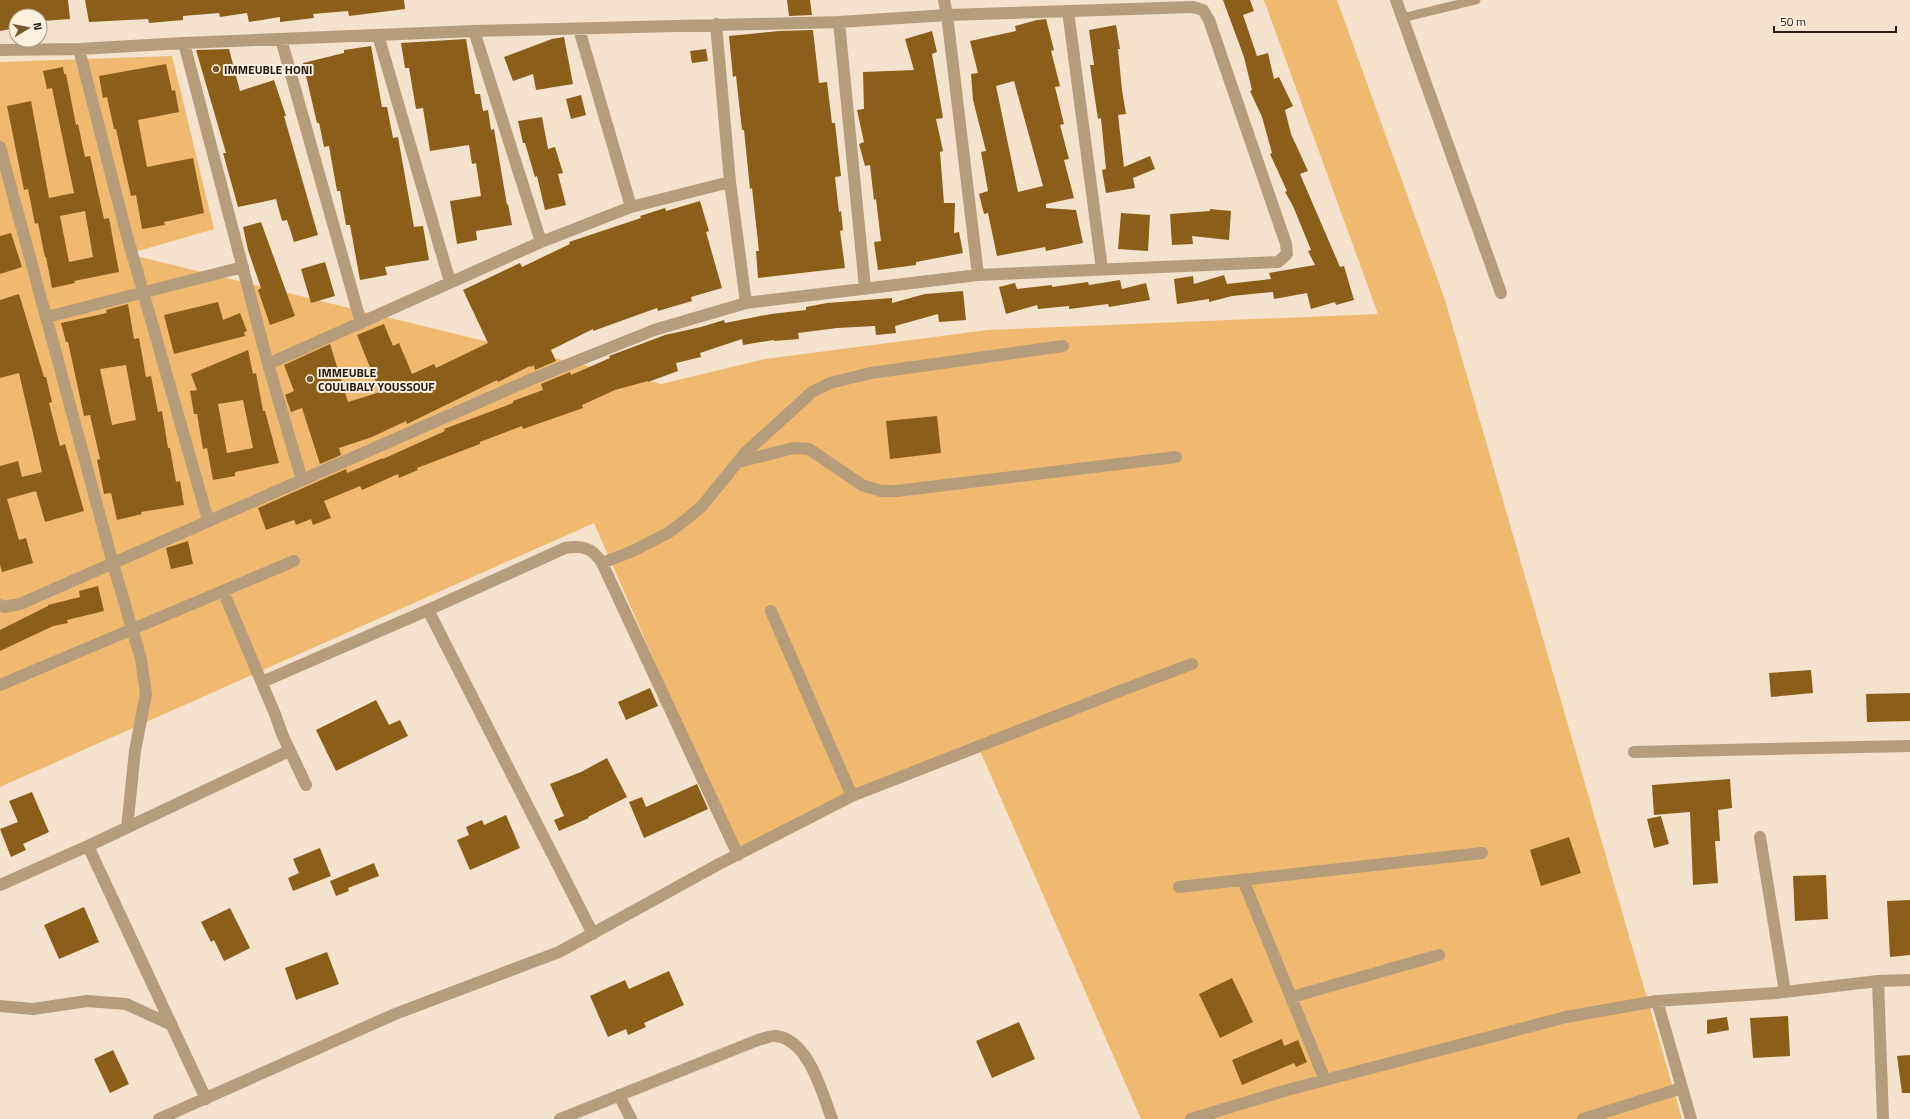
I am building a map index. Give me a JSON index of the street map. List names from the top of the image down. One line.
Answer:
{"places":["IMMEUBLE HONI","IMMEUBLE COULIBALY YOUSSOUF"],"scale_bar":"50 m","north":"right"}
